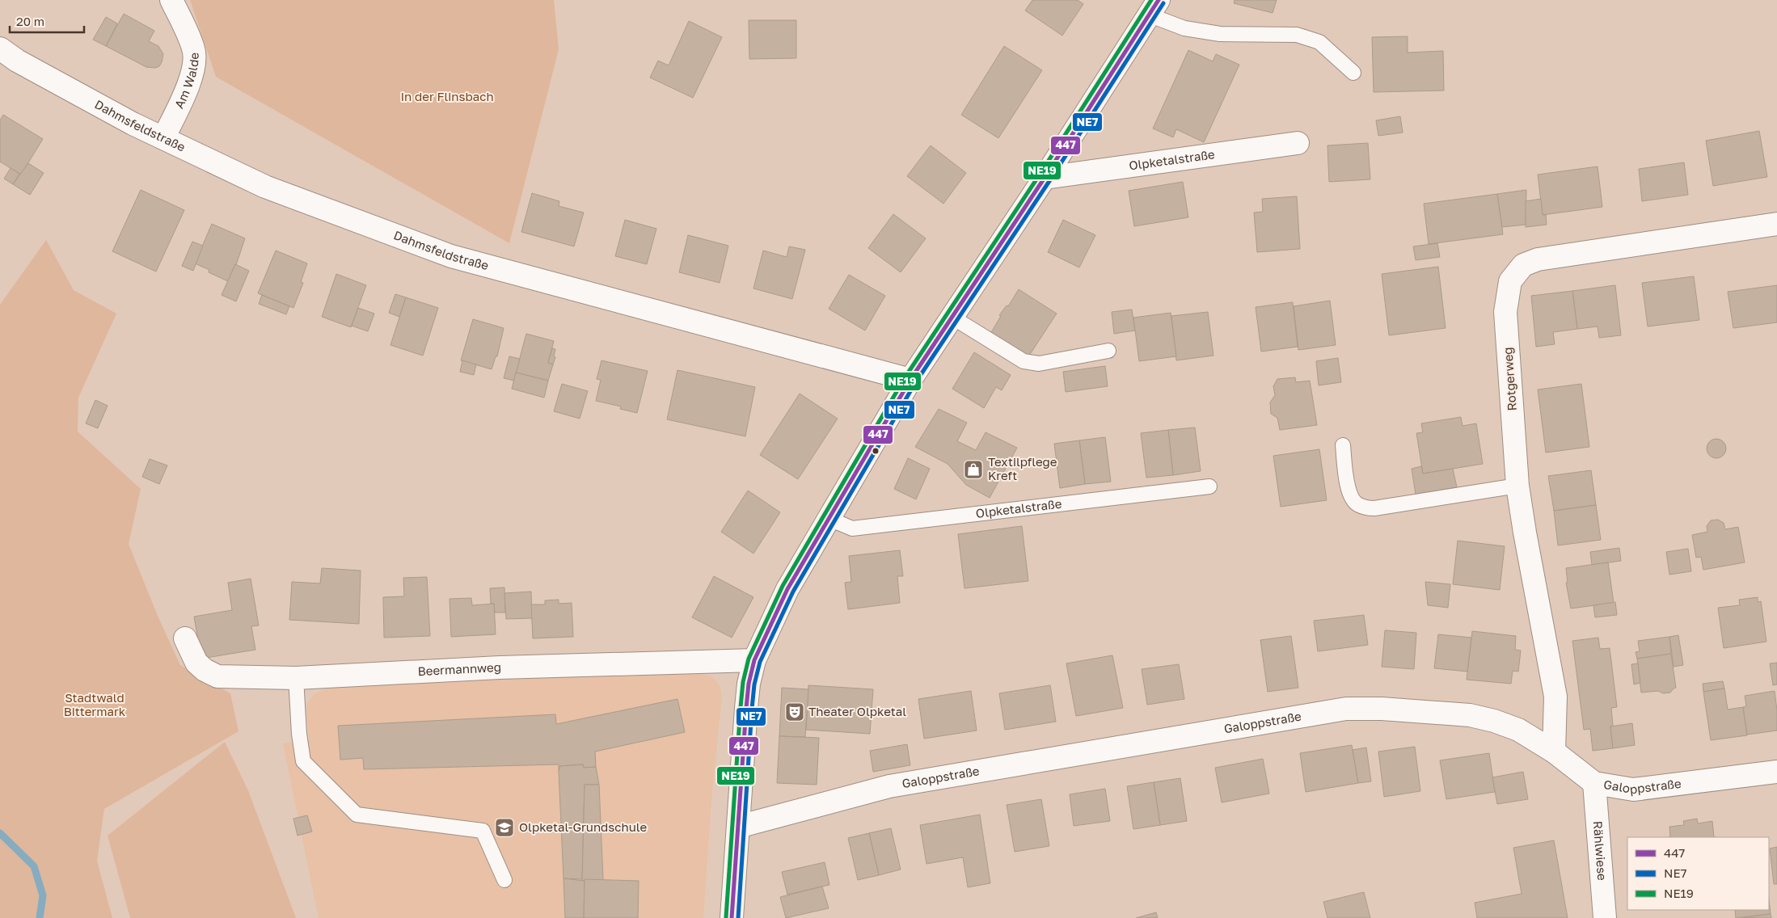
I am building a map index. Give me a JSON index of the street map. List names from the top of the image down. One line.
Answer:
{"streets":{"street":["Am Walde","Dahmsfeldstraße","Olpketalstraße","Rotgerweg","Beermannweg","Galoppstraße","Rählwiese"]},"crossings":[["Am Walde","Dahmsfeldstraße"],["Rotgerweg","Galoppstraße"],["Galoppstraße","Rählwiese"]],"parks":["In der Flinsbach","Stadtwald Bittermark"],"places":{"shop":["Textilpflege Kreft"],"theatre":["Theater Olpketal"],"school or university":["Olpketal-Grundschule"]},"lines":["transit line 447","transit line NE19","transit line NE7"],"legend":["447","NE7","NE19"],"scale_bar":"20 m"}
